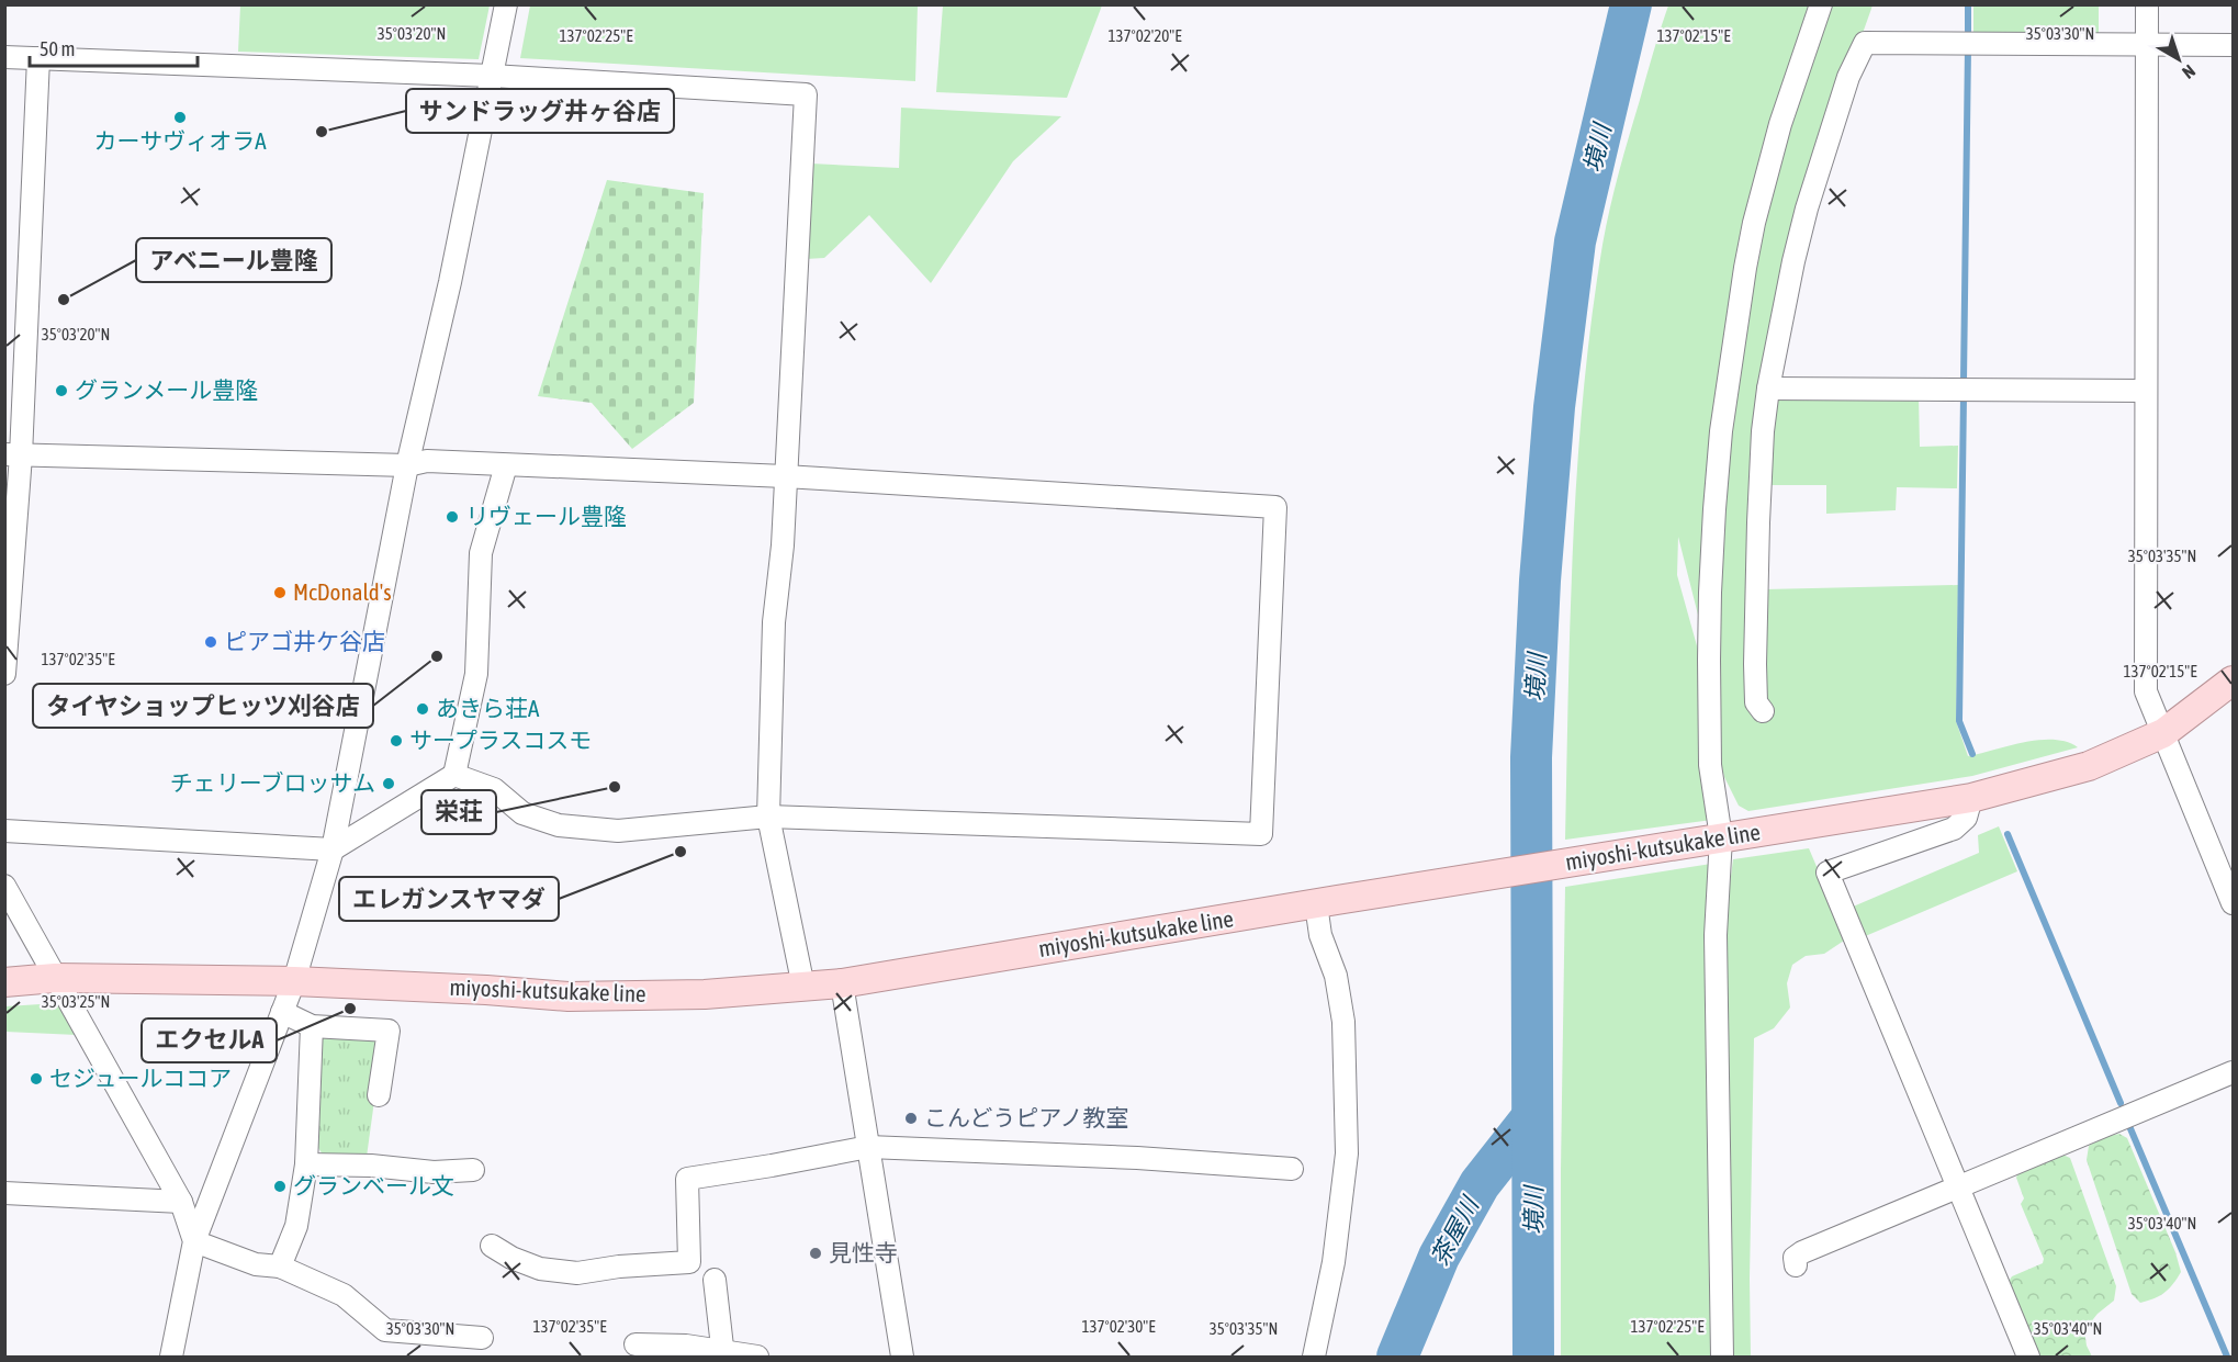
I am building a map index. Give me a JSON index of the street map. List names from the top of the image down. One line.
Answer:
{"streets":{"main road":["miyoshi-kutsukake line"]},"water":["境川","茶屋川"],"places":["カーサヴィオラA","サンドラッグ井ヶ谷店","アベニール豊隆","グランメール豊隆","リヴェール豊隆","McDonald's","ピアゴ井ケ谷店","タイヤショップヒッツ刈谷店","あきら荘A","サープラスコスモ","チェリーブロッサム","栄荘","エレガンスヤマダ","エクセルA","セジュールココア","こんどうピアノ教室","グランベール文","見性寺"],"scale_bar":"50 m","north":"bottom right","coordinates":["35°03'20\"N","35°03'30\"N","137°02'25\"E","137°02'20\"E","137°02'15\"E","35°03'35\"N","137°02'35\"E","35°03'25\"N","35°03'40\"N","137°02'30\"E"]}
